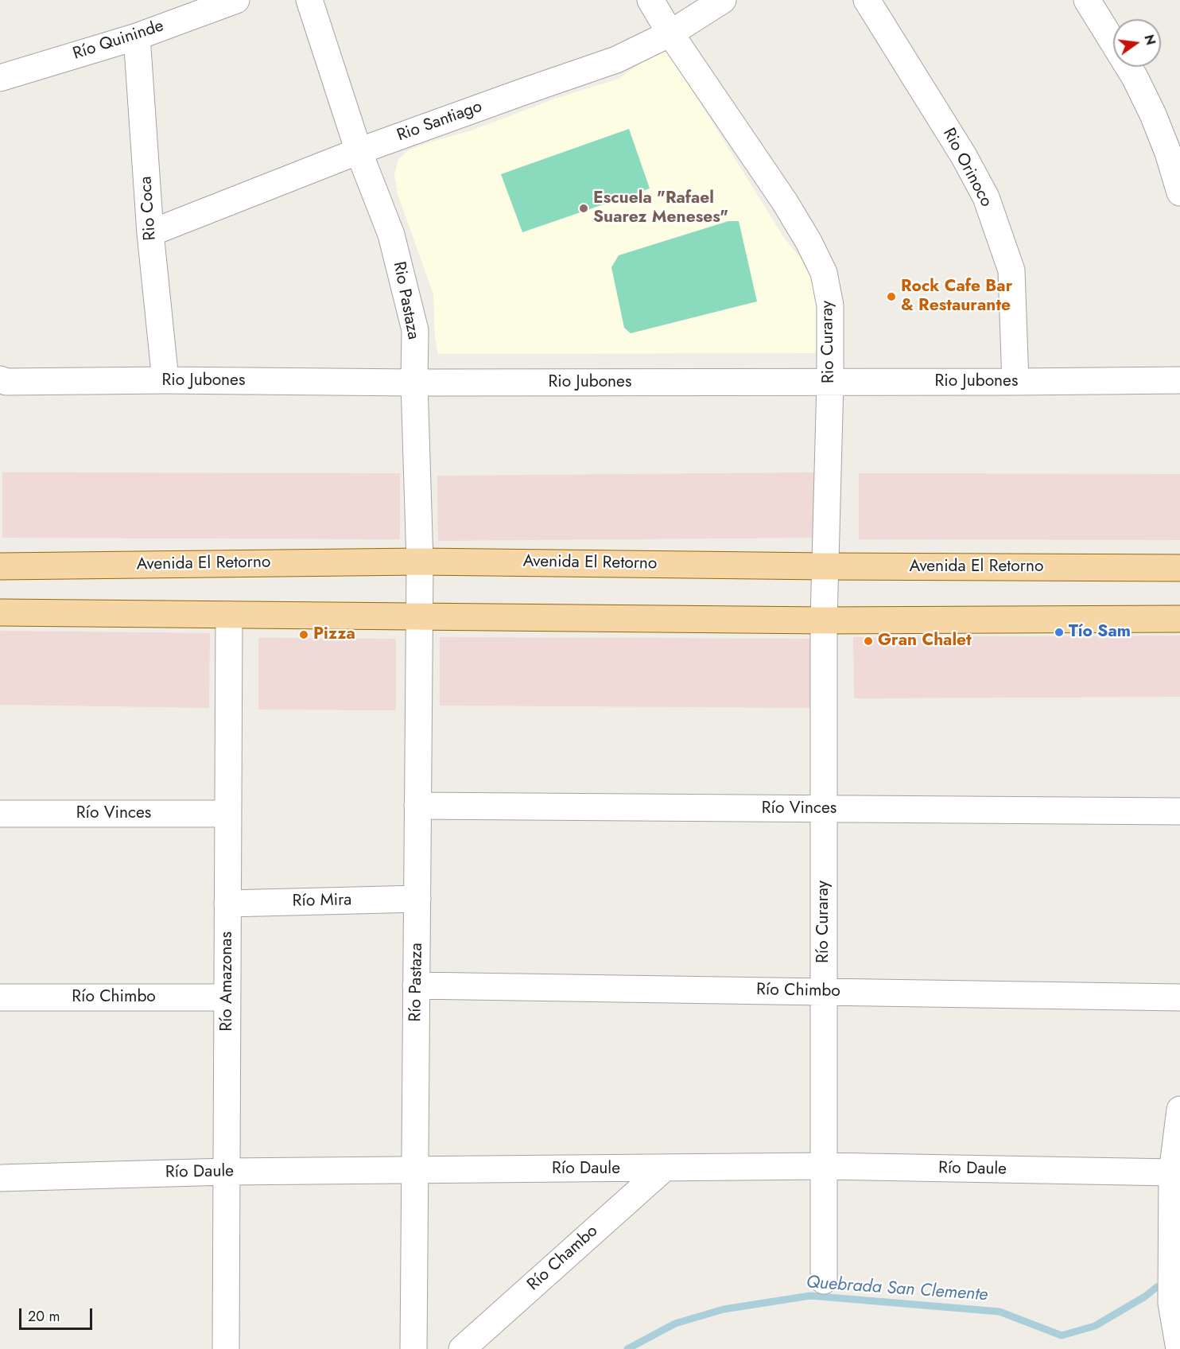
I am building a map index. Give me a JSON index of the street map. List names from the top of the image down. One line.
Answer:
{"streets":{"main road":["Avenida El Retorno"],"street":["Río Quininde","Rio Santiago","Rio Orinoco","Rio Coca","Rio Pastaza","Rio Curaray","Rio Jubones","Río Vinces","Río Mira","Río Curaray","Río Amazonas","Río Pastaza","Río Chimbo","Río Daule","Río Chambo"]},"crossings":[["Río Quininde","Rio Coca"],["Rio Santiago","Rio Coca"],["Rio Santiago","Rio Pastaza"],["Rio Santiago","Rio Curaray"],["Rio Orinoco","Rio Jubones"],["Rio Coca","Rio Jubones"],["Rio Pastaza","Rio Jubones"],["Rio Pastaza","Avenida El Retorno"],["Rio Pastaza","Río Pastaza"],["Rio Curaray","Rio Jubones"],["Rio Curaray","Avenida El Retorno"],["Rio Curaray","Río Curaray"],["Río Vinces","Río Curaray"],["Río Vinces","Río Amazonas"],["Río Vinces","Río Pastaza"],["Río Mira","Río Amazonas"],["Río Mira","Río Pastaza"],["Río Curaray","Río Chimbo"],["Río Curaray","Río Daule"],["Río Amazonas","Río Chimbo"],["Río Amazonas","Río Daule"],["Río Pastaza","Río Chimbo"],["Río Pastaza","Río Daule"],["Río Daule","Río Chambo"]],"water":["Quebrada San Clemente"],"places":["Escuela \"Rafael Suarez Meneses\"","Rock Cafe Bar & Restaurante","Tío Sam","Pizza","Gran Chalet"],"scale_bar":"20 m","north":"right"}
